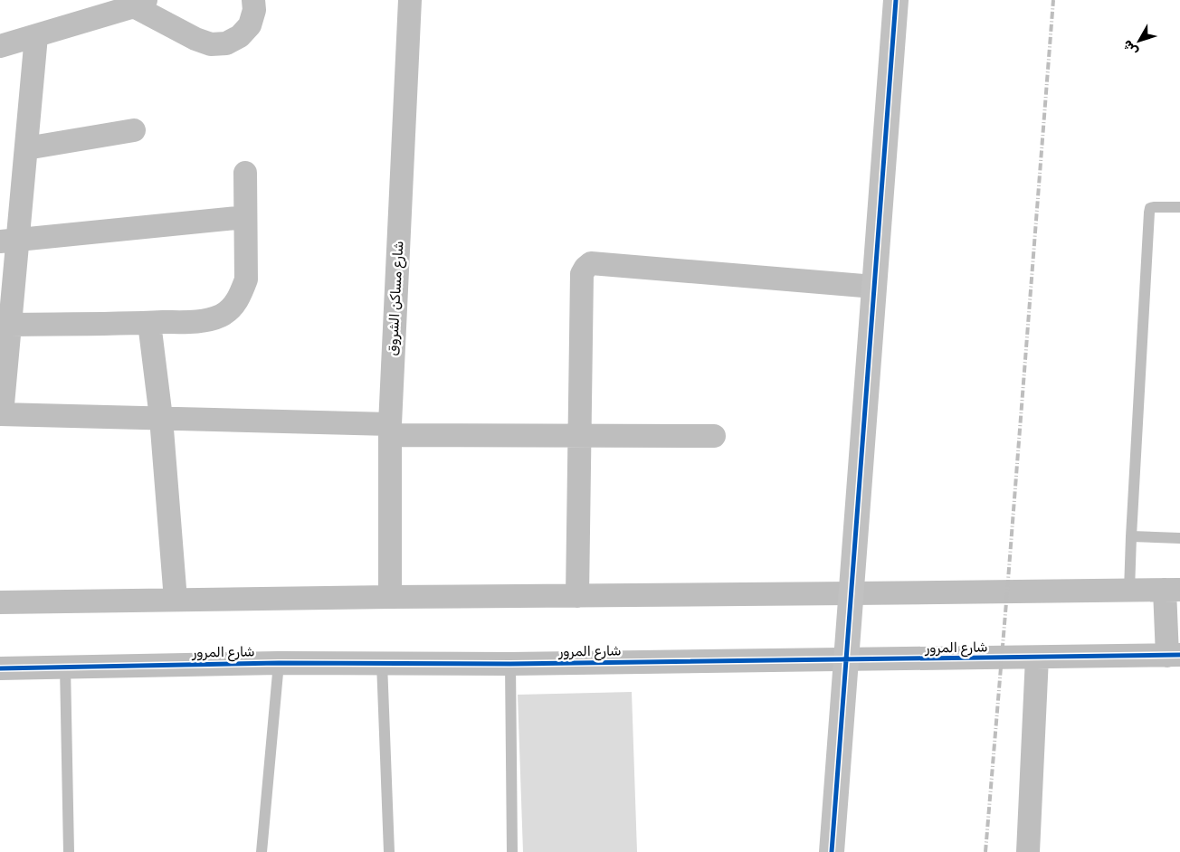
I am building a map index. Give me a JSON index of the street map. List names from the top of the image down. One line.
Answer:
{"streets":{"street":["شارع مساكن الشروق","شارع المرور"]},"north":"bottom left"}
